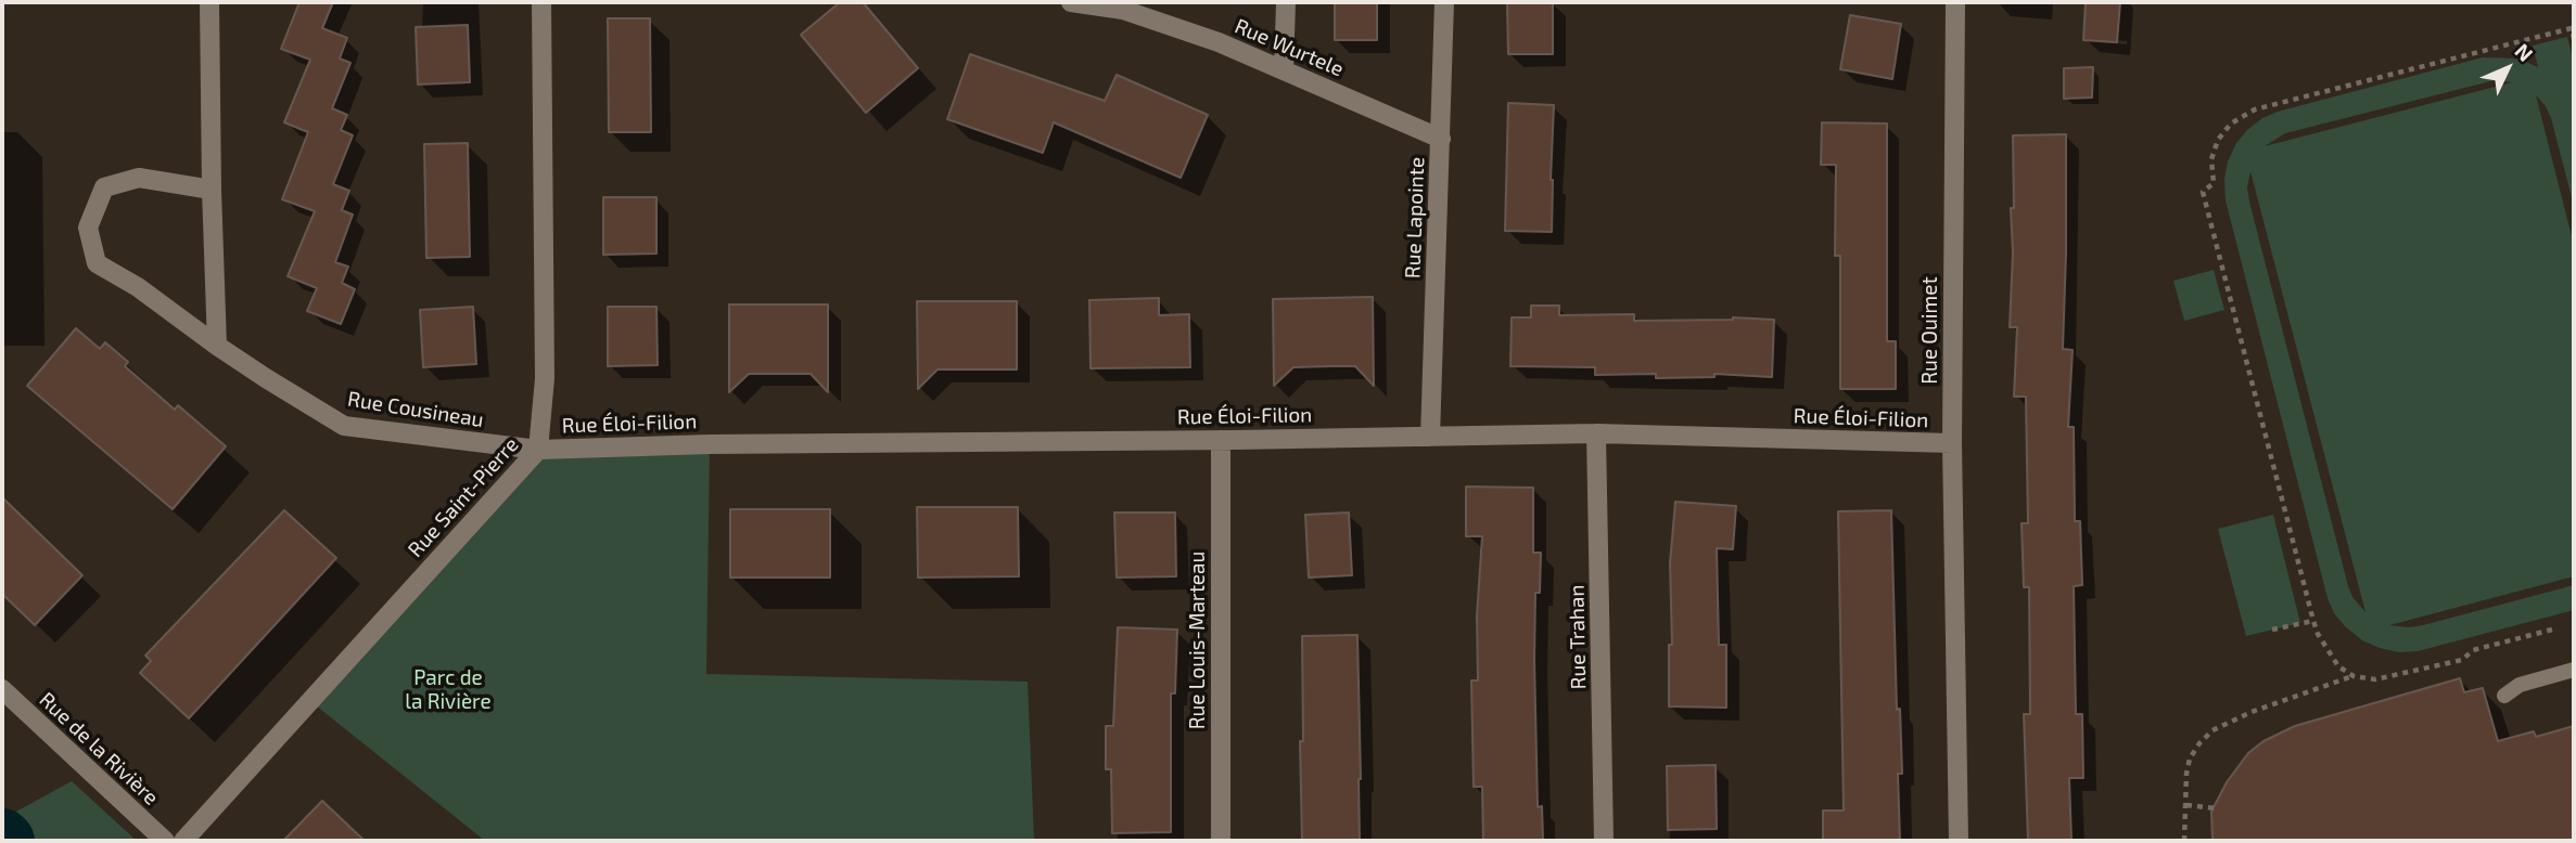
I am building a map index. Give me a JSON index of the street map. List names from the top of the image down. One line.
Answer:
{"streets":{"street":["Rue Wurtele","Rue Lapointe","Rue Ouimet","Rue Cousineau","Rue Éloi-Filion","Rue Saint-Pierre","Rue Trahan","Rue Louis-Marteau","Rue de la Rivière"]},"crossings":[["Rue Wurtele","Rue Lapointe"],["Rue Lapointe","Rue Éloi-Filion"],["Rue Ouimet","Rue Éloi-Filion"],["Rue Cousineau","Rue Éloi-Filion"],["Rue Cousineau","Rue Saint-Pierre"],["Rue Éloi-Filion","Rue Saint-Pierre"],["Rue Éloi-Filion","Rue Trahan"],["Rue Éloi-Filion","Rue Louis-Marteau"]],"parks":["Parc de la Rivière"],"north":"top right"}
